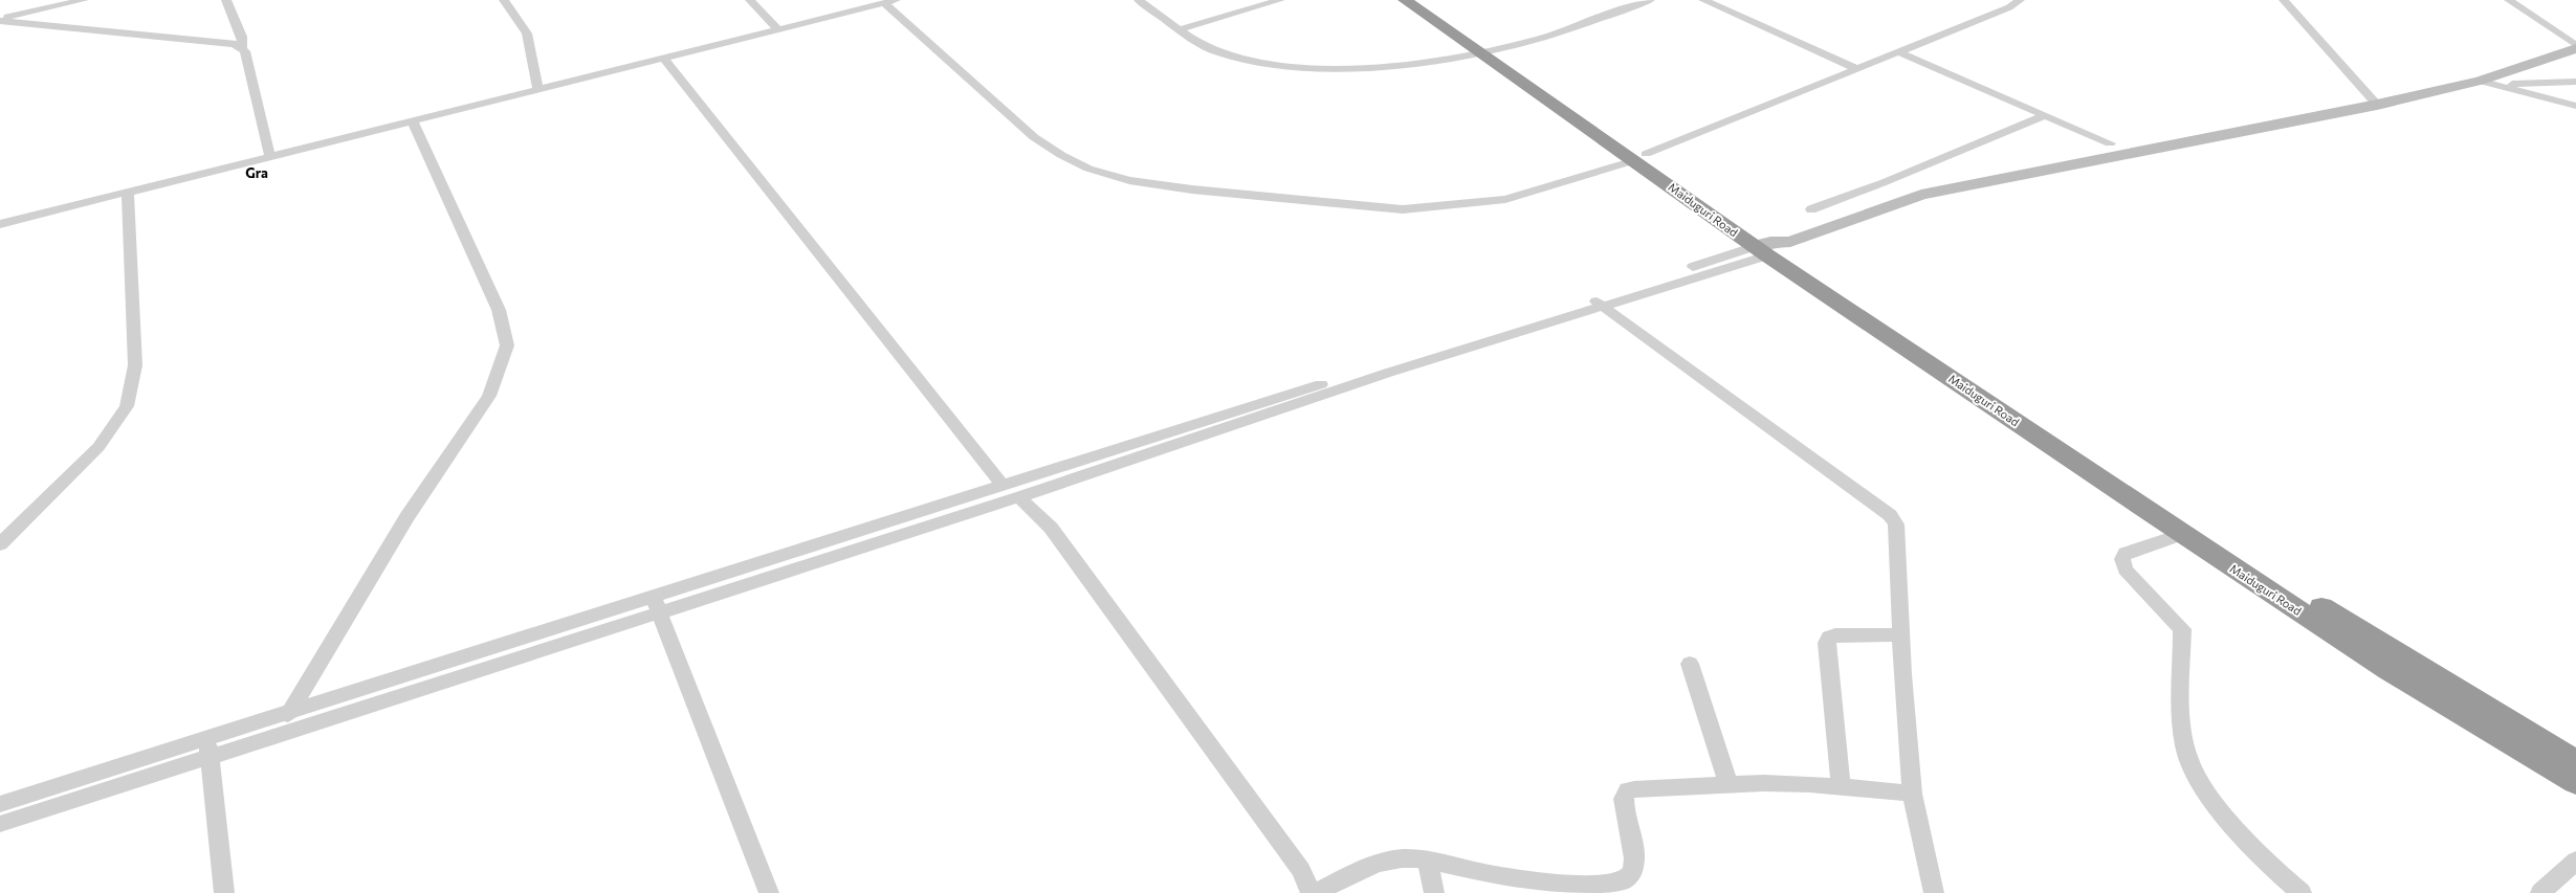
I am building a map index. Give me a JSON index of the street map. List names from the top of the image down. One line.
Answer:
{"streets":{"highway":["Maiduguri Road"]},"districts":["Gra"]}
